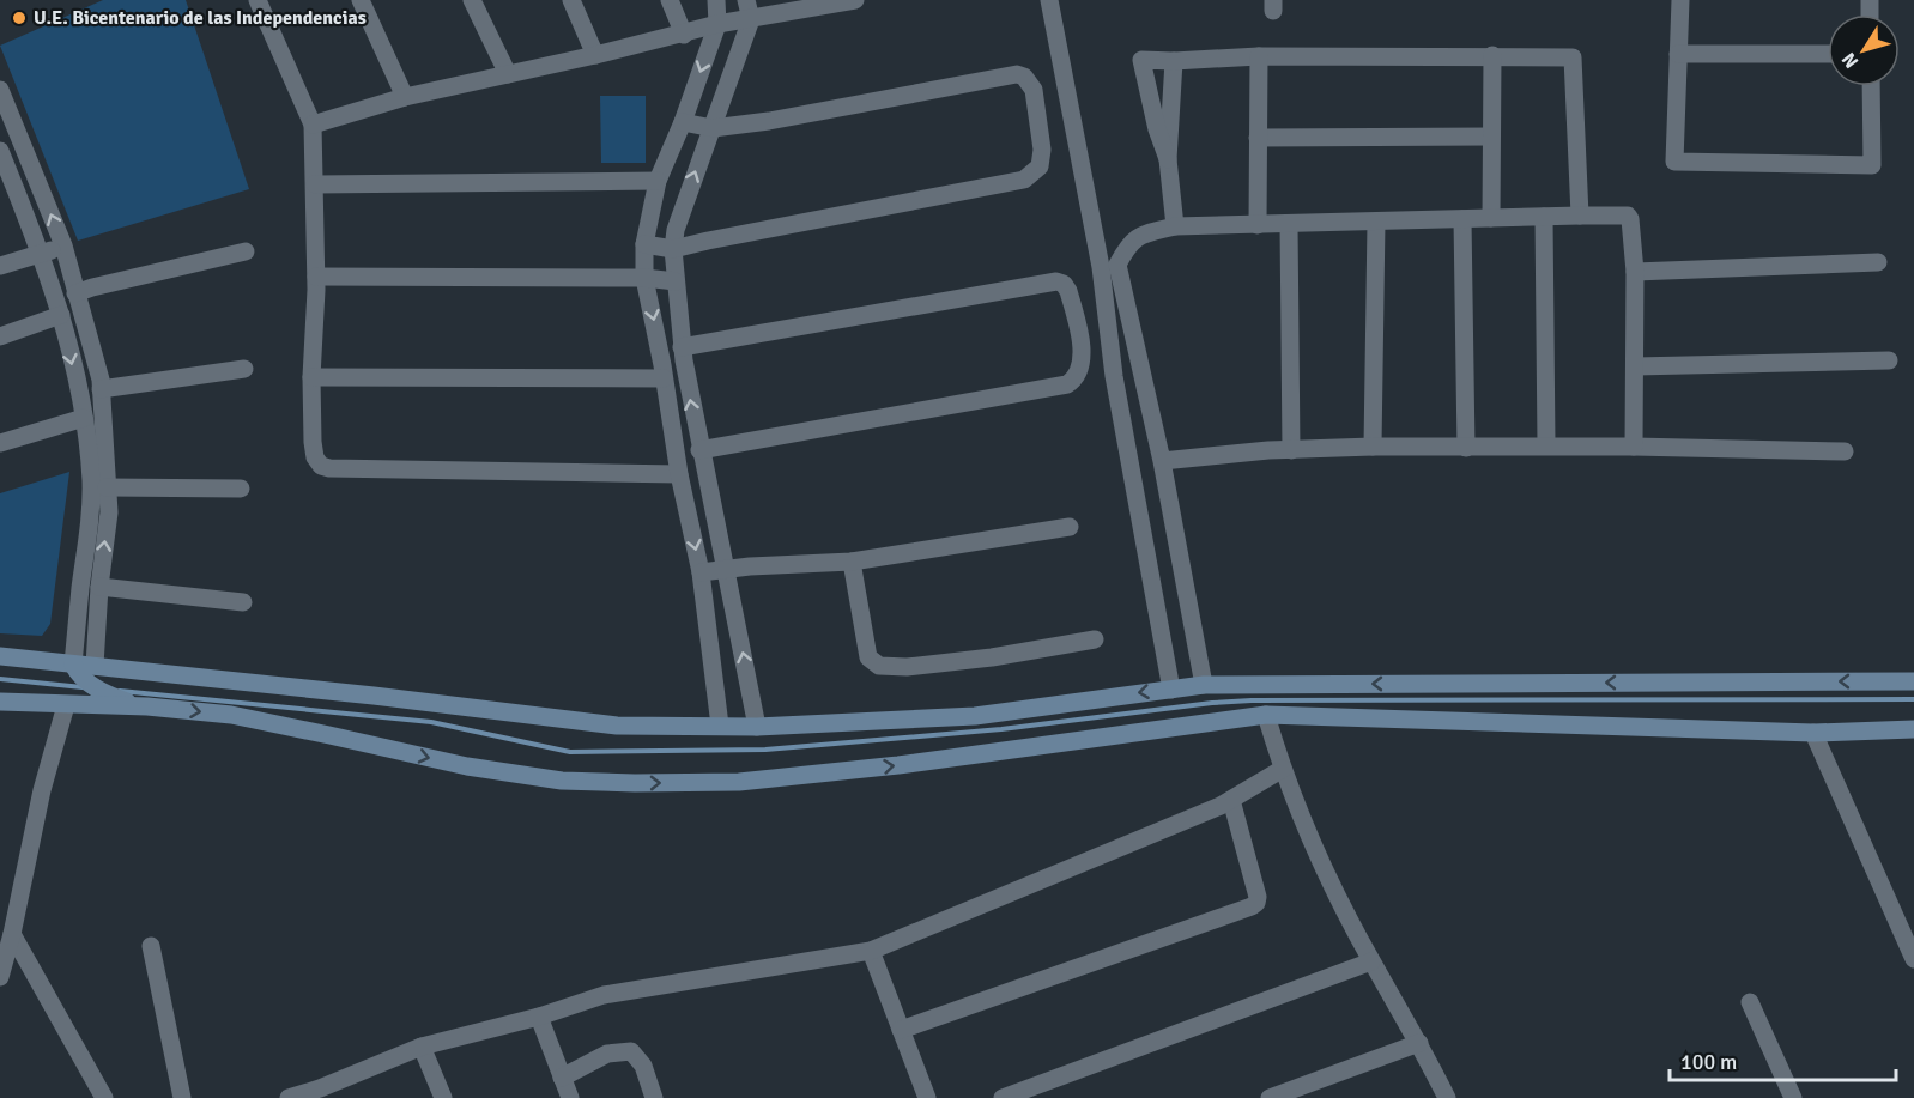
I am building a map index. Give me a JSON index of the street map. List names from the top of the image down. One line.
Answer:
{"places":["U.E. Bicentenario de las Independencias"],"scale_bar":"100 m","north":"bottom left"}
